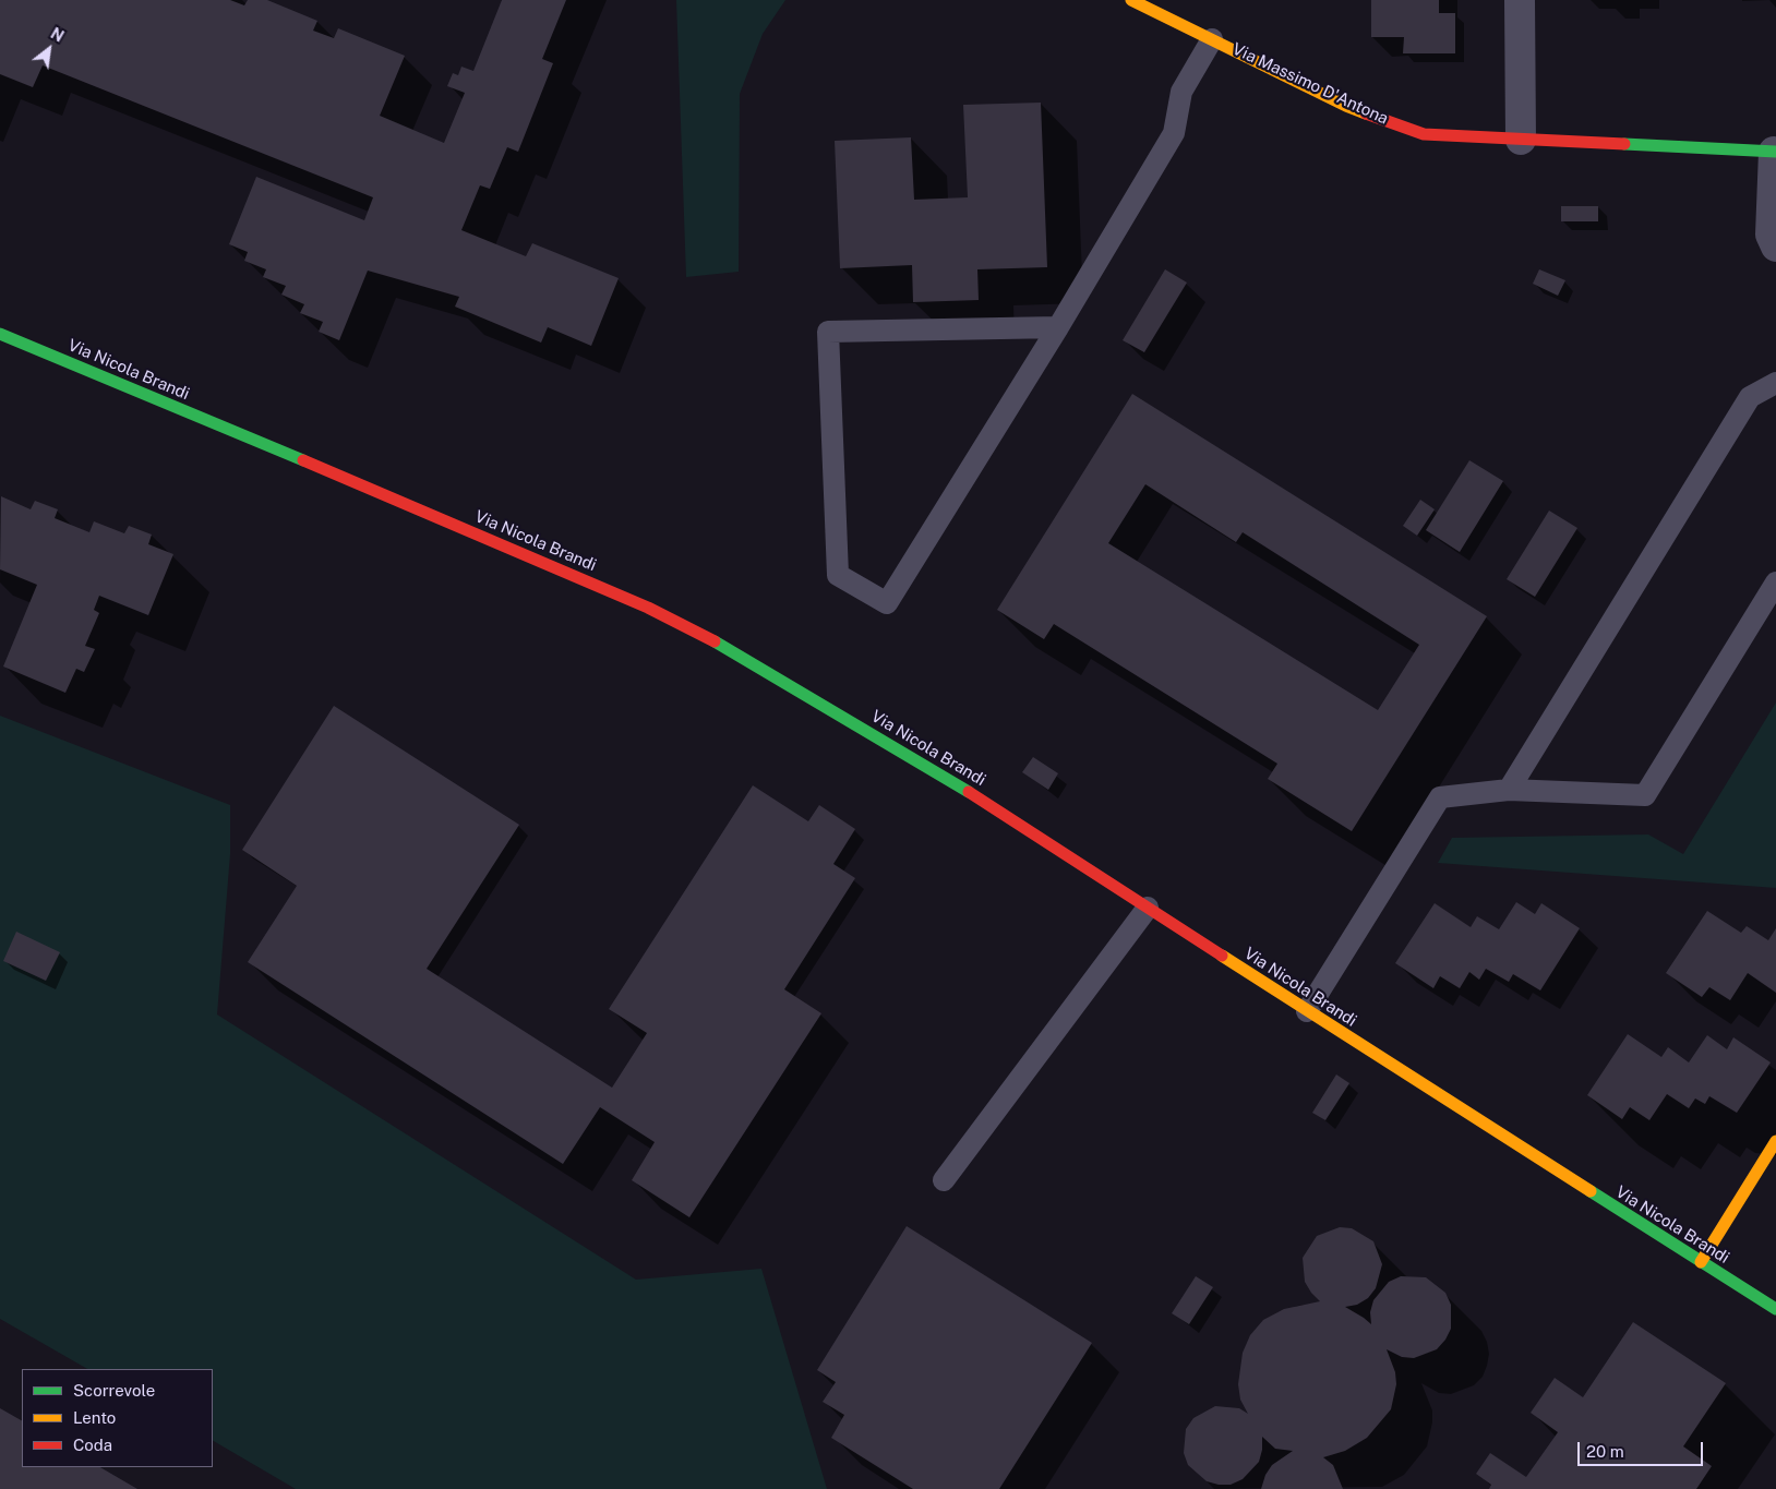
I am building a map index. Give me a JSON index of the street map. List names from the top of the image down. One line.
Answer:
{"streets":{"street":["Via Massimo D'Antona","Via Nicola Brandi"]},"legend":["Scorrevole","Lento","Coda"],"scale_bar":"20 m","north":"top right"}
